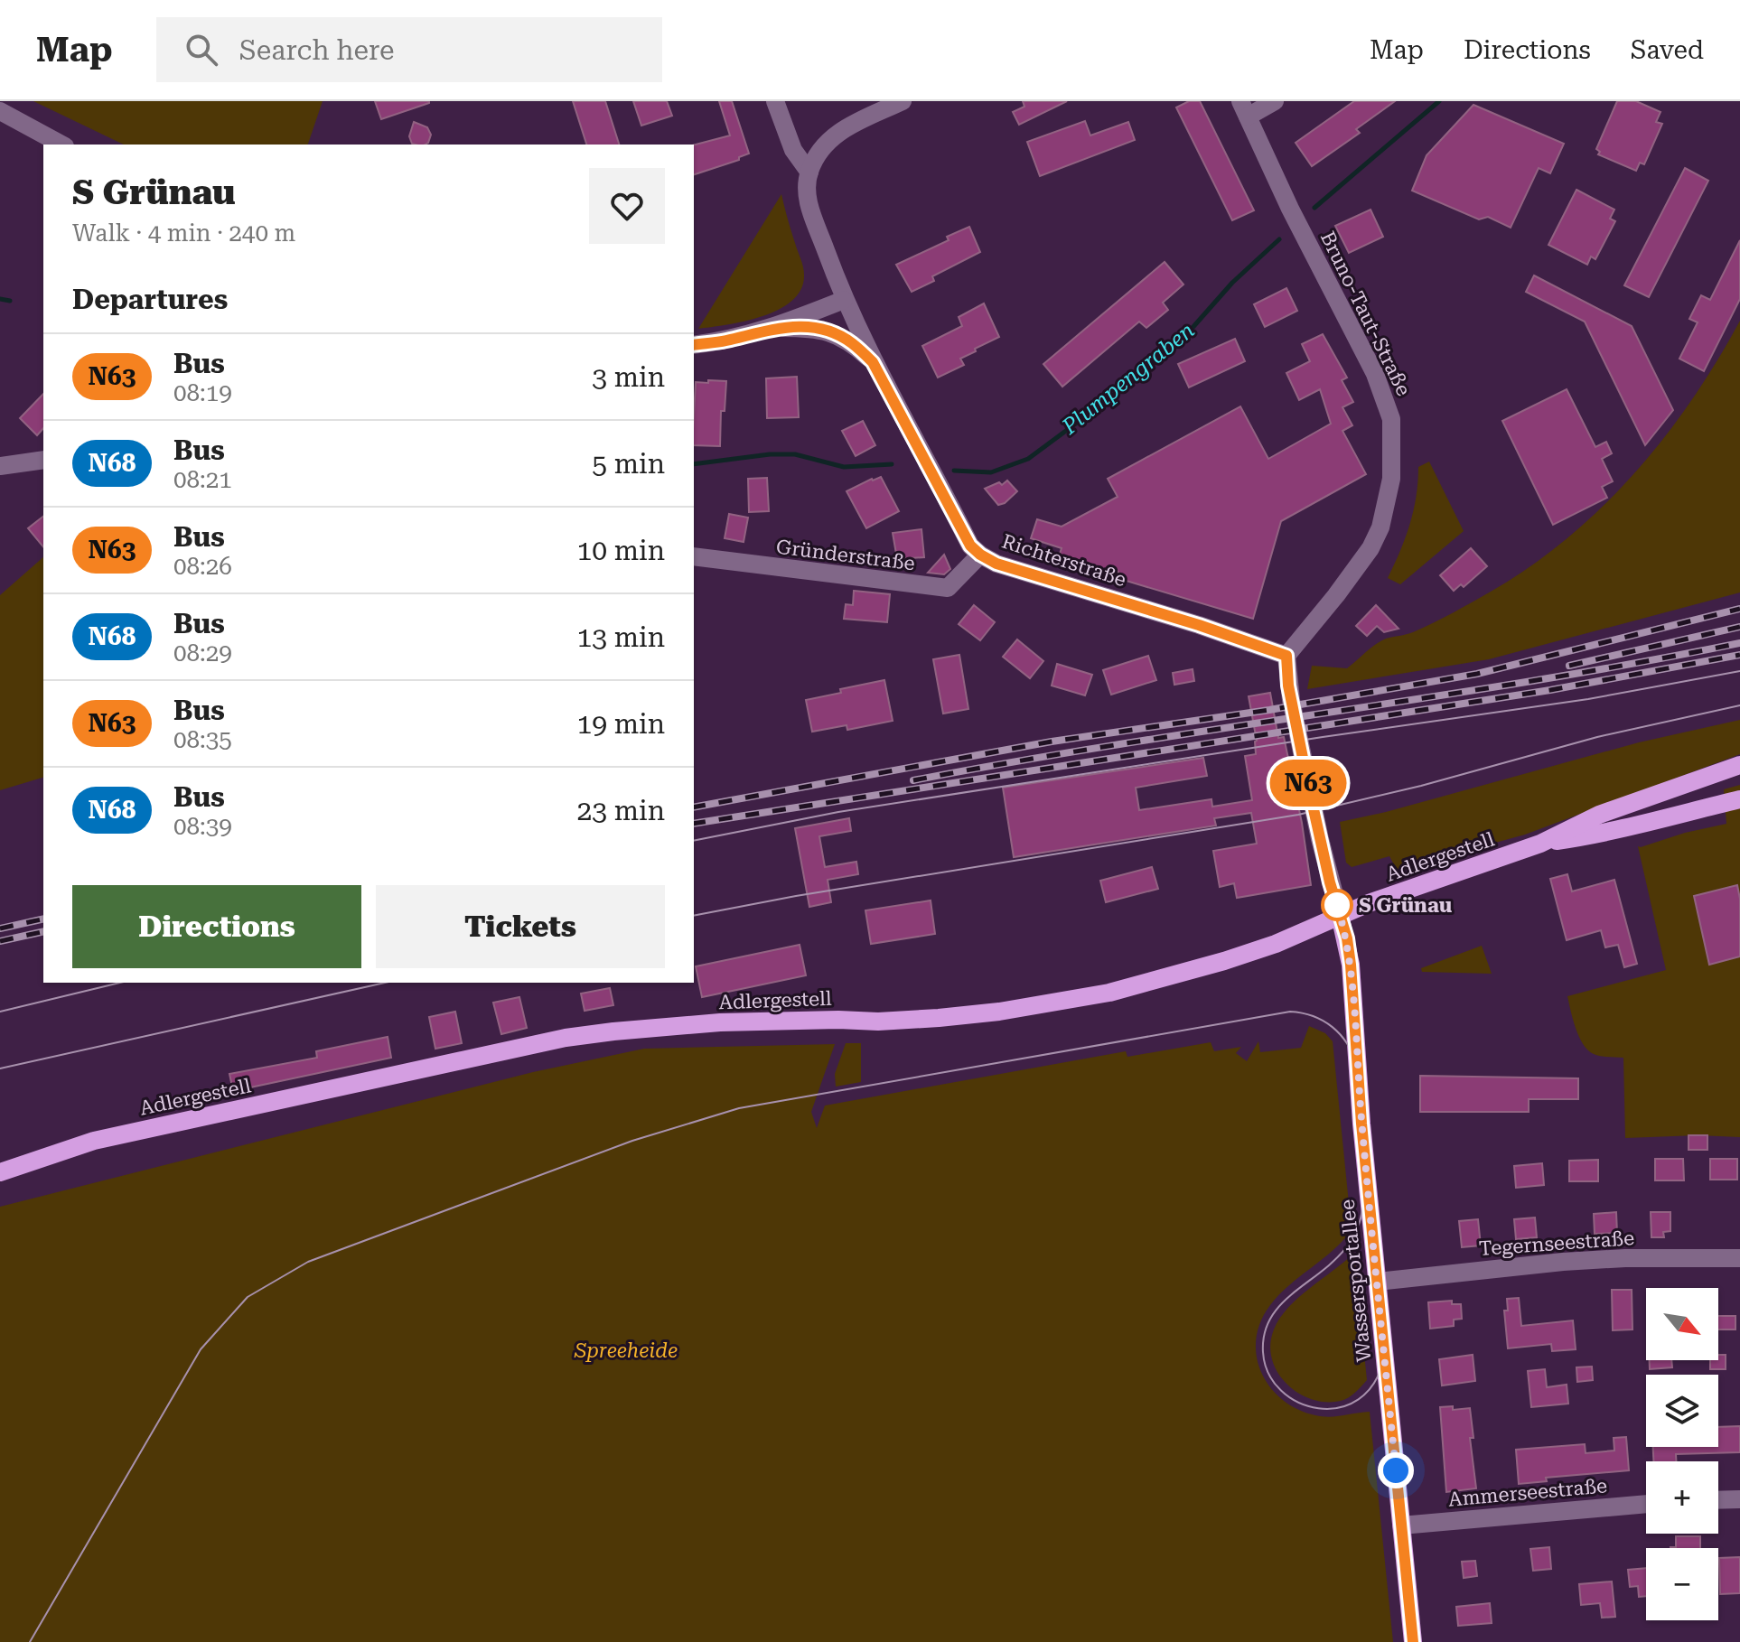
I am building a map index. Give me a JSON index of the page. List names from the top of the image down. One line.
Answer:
{"streets":{"main road":["Adlergestell","Wassersportallee"],"street":["Bruno-Taut-Straße","Gründerstraße","Richterstraße","Tegernseestraße","Ammerseestraße"]},"crossings":[["Bruno-Taut-Straße","Richterstraße"],["Gründerstraße","Richterstraße"],["Adlergestell","Wassersportallee"],["Tegernseestraße","Wassersportallee"],["Wassersportallee","Ammerseestraße"]],"water":["Plumpengraben"],"parks":["Spreeheide"],"places":["S Grünau"],"lines":["bus line N63"],"north":"bottom right","page":{"header":"Map","search":"Search here","nav":["Map","Directions","Saved"],"on_map":"N63","heading":[["S Grünau","Walk · 4 min · 240 m"],"Departures"],"list":[{"mark":"N63","name":"Bus","note":"08:19","value":"3 min"},{"mark":"N68","name":"Bus","note":"08:21","value":"5 min"},{"mark":"N63","name":"Bus","note":"08:26","value":"10 min"},{"mark":"N68","name":"Bus","note":"08:29","value":"13 min"},{"mark":"N63","name":"Bus","note":"08:35","value":"19 min"},{"mark":"N68","name":"Bus","note":"08:39","value":"23 min"}],"buttons":["Directions","Tickets"],"map_buttons":["+","−"]}}
